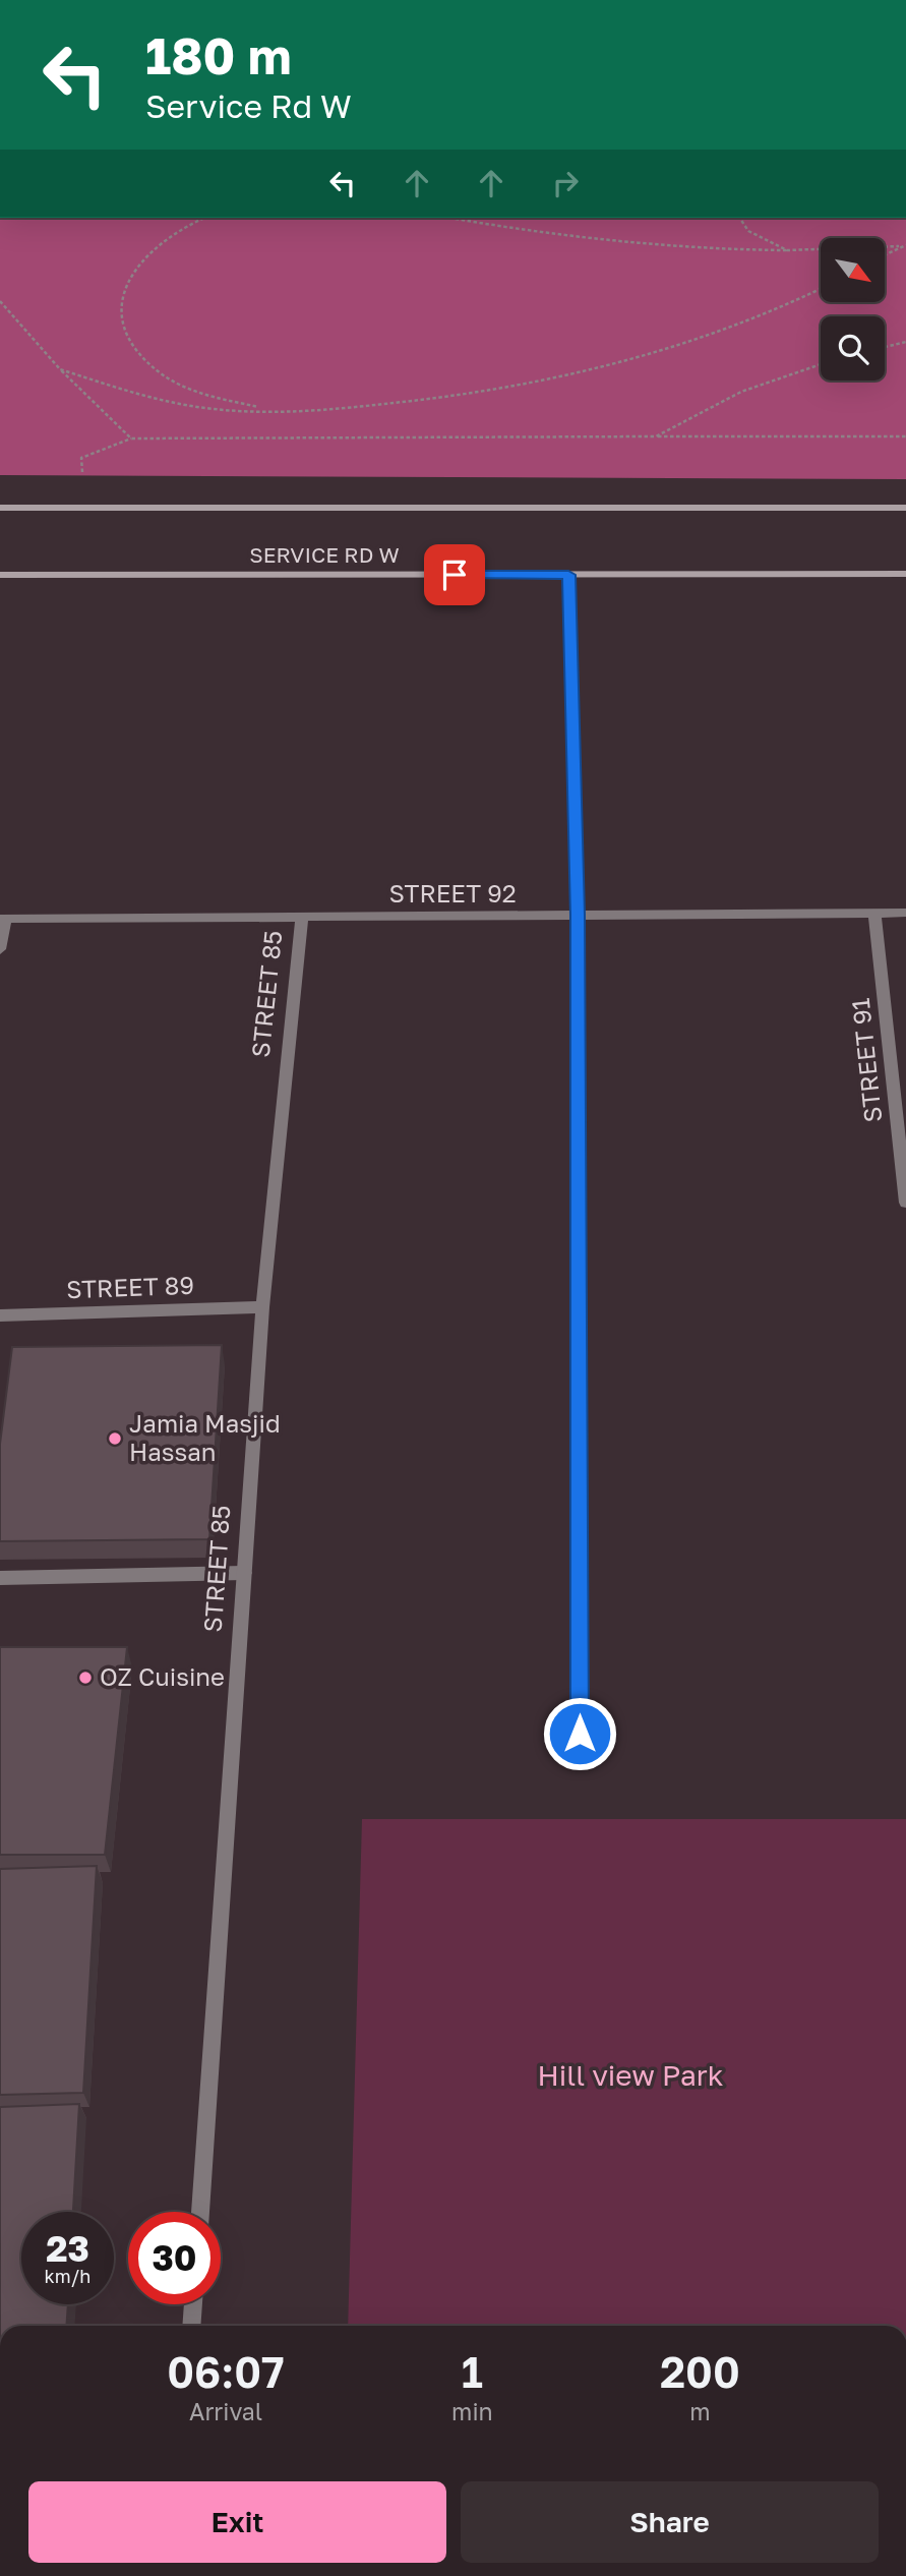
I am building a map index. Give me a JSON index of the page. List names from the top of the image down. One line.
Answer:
{"streets":{"main road":["SERVICE RD W"],"street":["STREET 92","STREET 85","STREET 91","STREET 89"]},"crossings":[["STREET 92","STREET 85"],["STREET 92","STREET 91"],["STREET 85","STREET 89"]],"parks":["Hill view Park"],"places":["Jamia Masjid Hassan","OZ Cuisine"],"north":"bottom right","page":{"turn":["180 m","Service Rd W"],"speed":"23 km/h","limit":"30","eta":["06:07","Arrival","1","min","200","m"],"buttons":["Exit","Share"]}}
